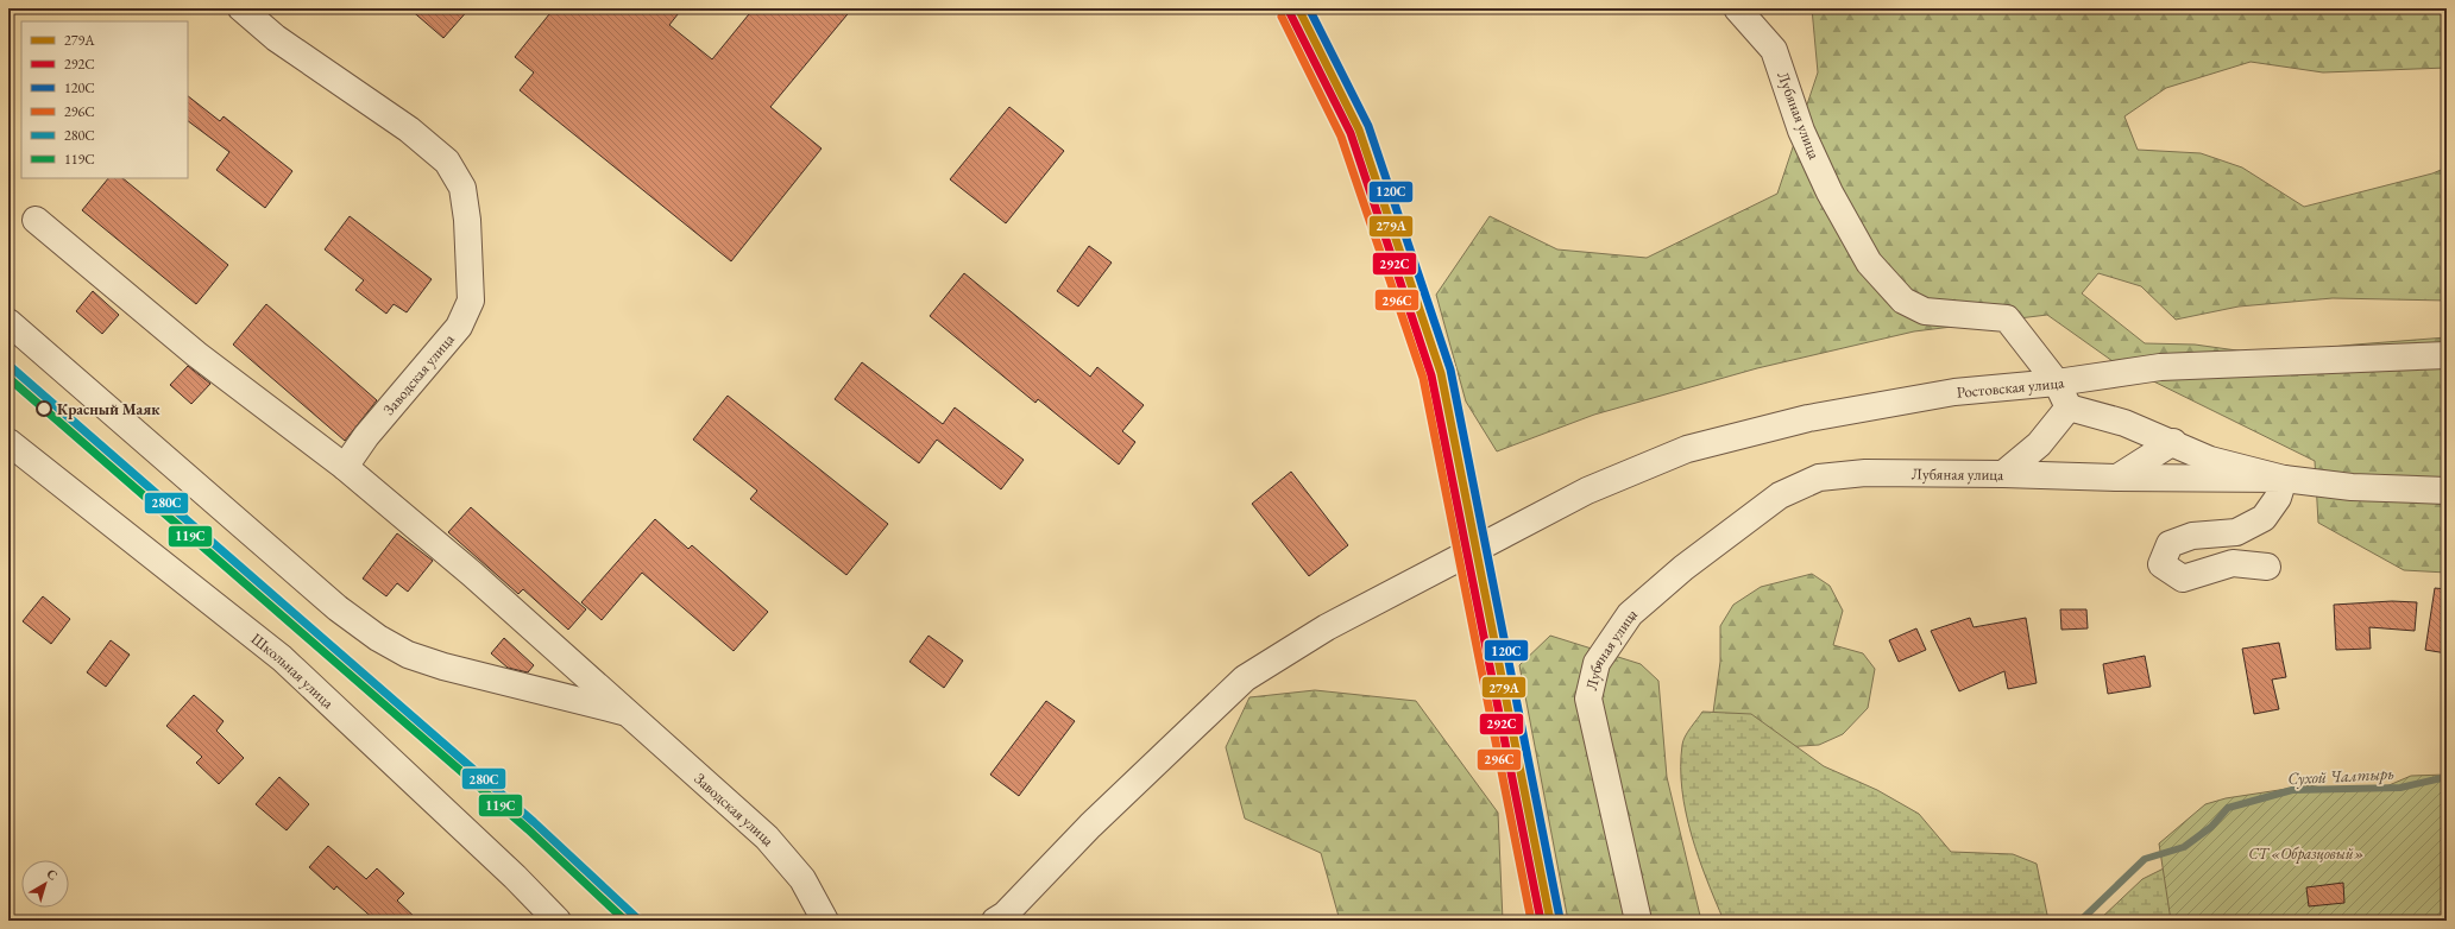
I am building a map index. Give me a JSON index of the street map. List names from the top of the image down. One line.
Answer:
{"streets":{"street":["Лубяная улица","Заводская улица","Ростовская улица","Школьная улица"]},"crossings":[["Лубяная улица","Ростовская улица"]],"water":["Сухой Чалтырь"],"parks":["СТ «Образцовый»"],"places":["Красный Маяк"],"lines":["transit line 279А","transit line 120С","transit line 292С","transit line 296С","transit line 280С","transit line 119С"],"legend":["279А","292С","120С","296С","280С","119С"],"north":"top right"}
